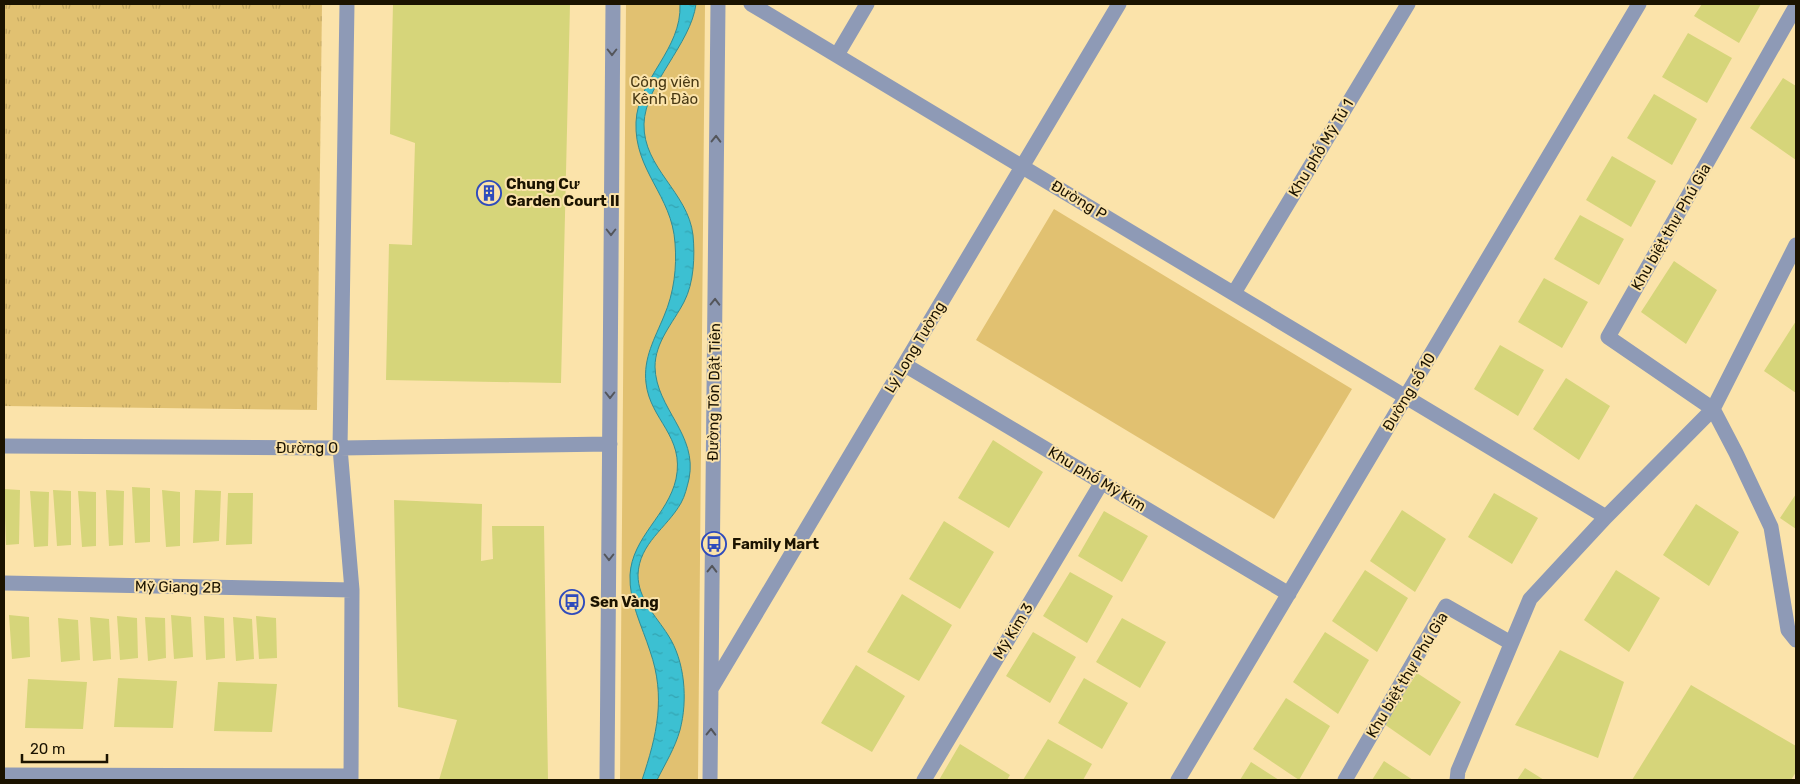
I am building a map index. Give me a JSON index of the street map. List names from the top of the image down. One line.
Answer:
{"streets":{"street":["Khu phố Mỹ Tú 1","Đường P","Khu biệt thự Phú Gia","Lý Long Tường","Đường Tôn Dật Tiên","Đường số 10","Đường O","Khu phố Mỹ Kim","Mỹ Giang 2B","Mỹ Kim 3"]},"crossings":[["Khu phố Mỹ Tú 1","Đường P"],["Đường P","Lý Long Tường"],["Đường P","Đường số 10"],["Lý Long Tường","Đường Tôn Dật Tiên"],["Lý Long Tường","Khu phố Mỹ Kim"],["Đường số 10","Khu phố Mỹ Kim"],["Khu phố Mỹ Kim","Mỹ Kim 3"]],"parks":["Công viên Kênh Đào"],"places":{"building":["Chung Cư Garden Court II"],"bus stop":["Family Mart","Sen Vàng"]},"scale_bar":"20 m"}
